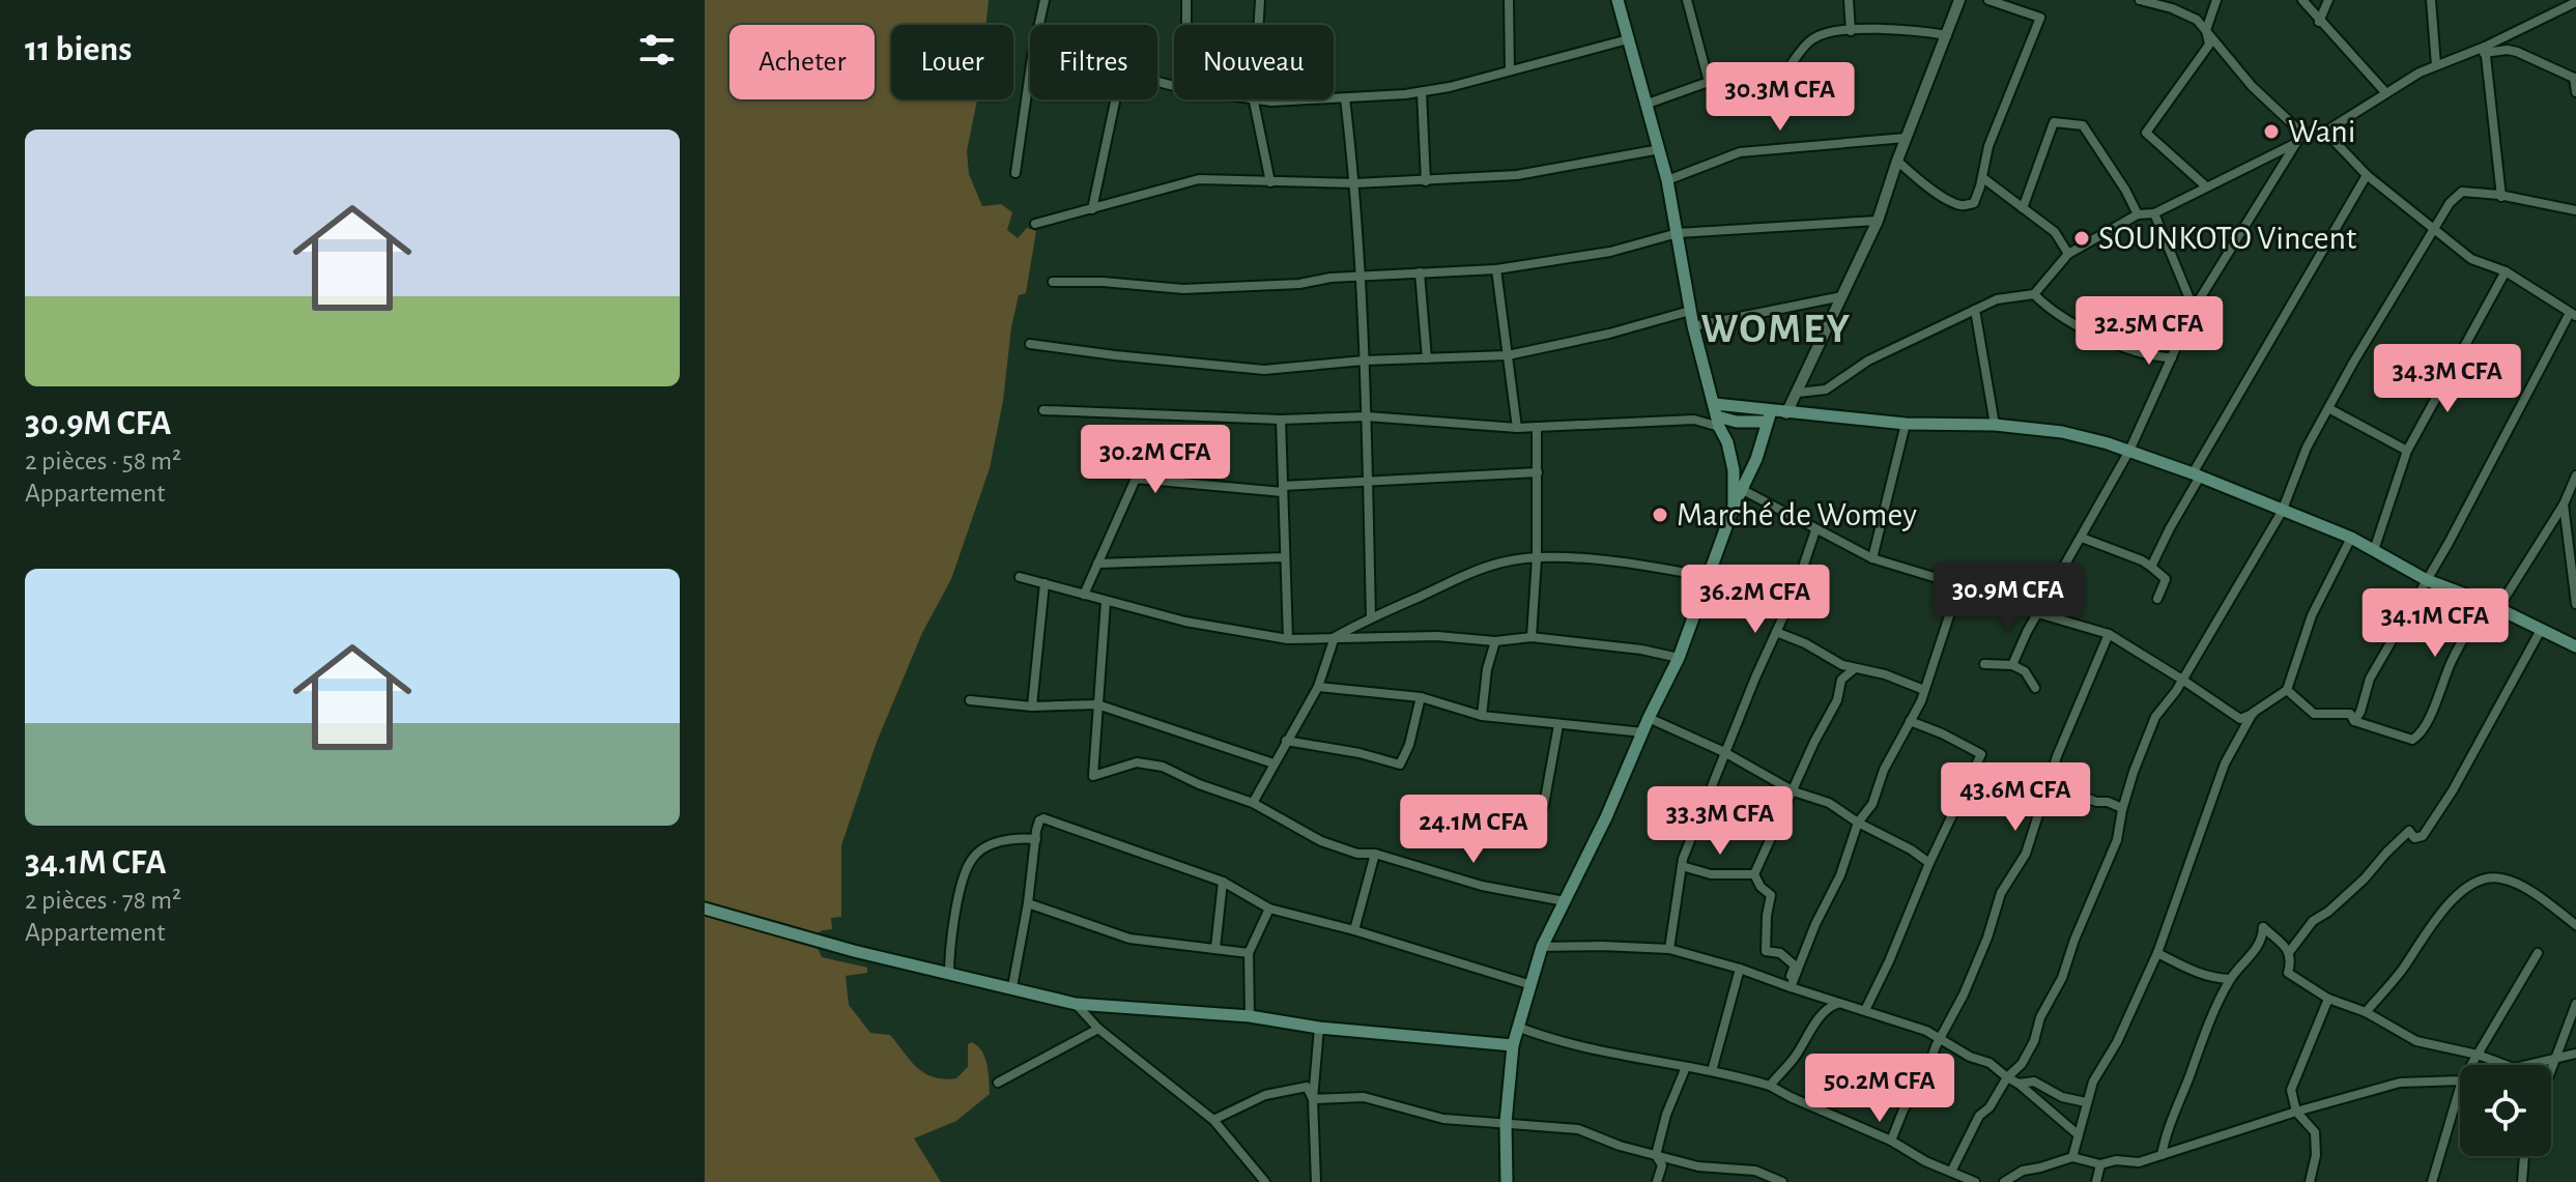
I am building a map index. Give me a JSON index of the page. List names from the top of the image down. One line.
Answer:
{"districts":["WOMEY"],"places":["Wani","SOUNKOTO Vincent","Marché de Womey"],"page":{"heading":"11 biens","chip":["Acheter","Louer","Filtres","Nouveau"],"price":["30.3M CFA","32.5M CFA","34.3M CFA","30.2M CFA","30.9M CFA","36.2M CFA","34.1M CFA","43.6M CFA","33.3M CFA","24.1M CFA","50.2M CFA"],"list":[{"name":"30.9M CFA","note":"2 pièces · 58 m² · Appartement"},{"name":"34.1M CFA","note":"2 pièces · 78 m² · Appartement"}]}}
